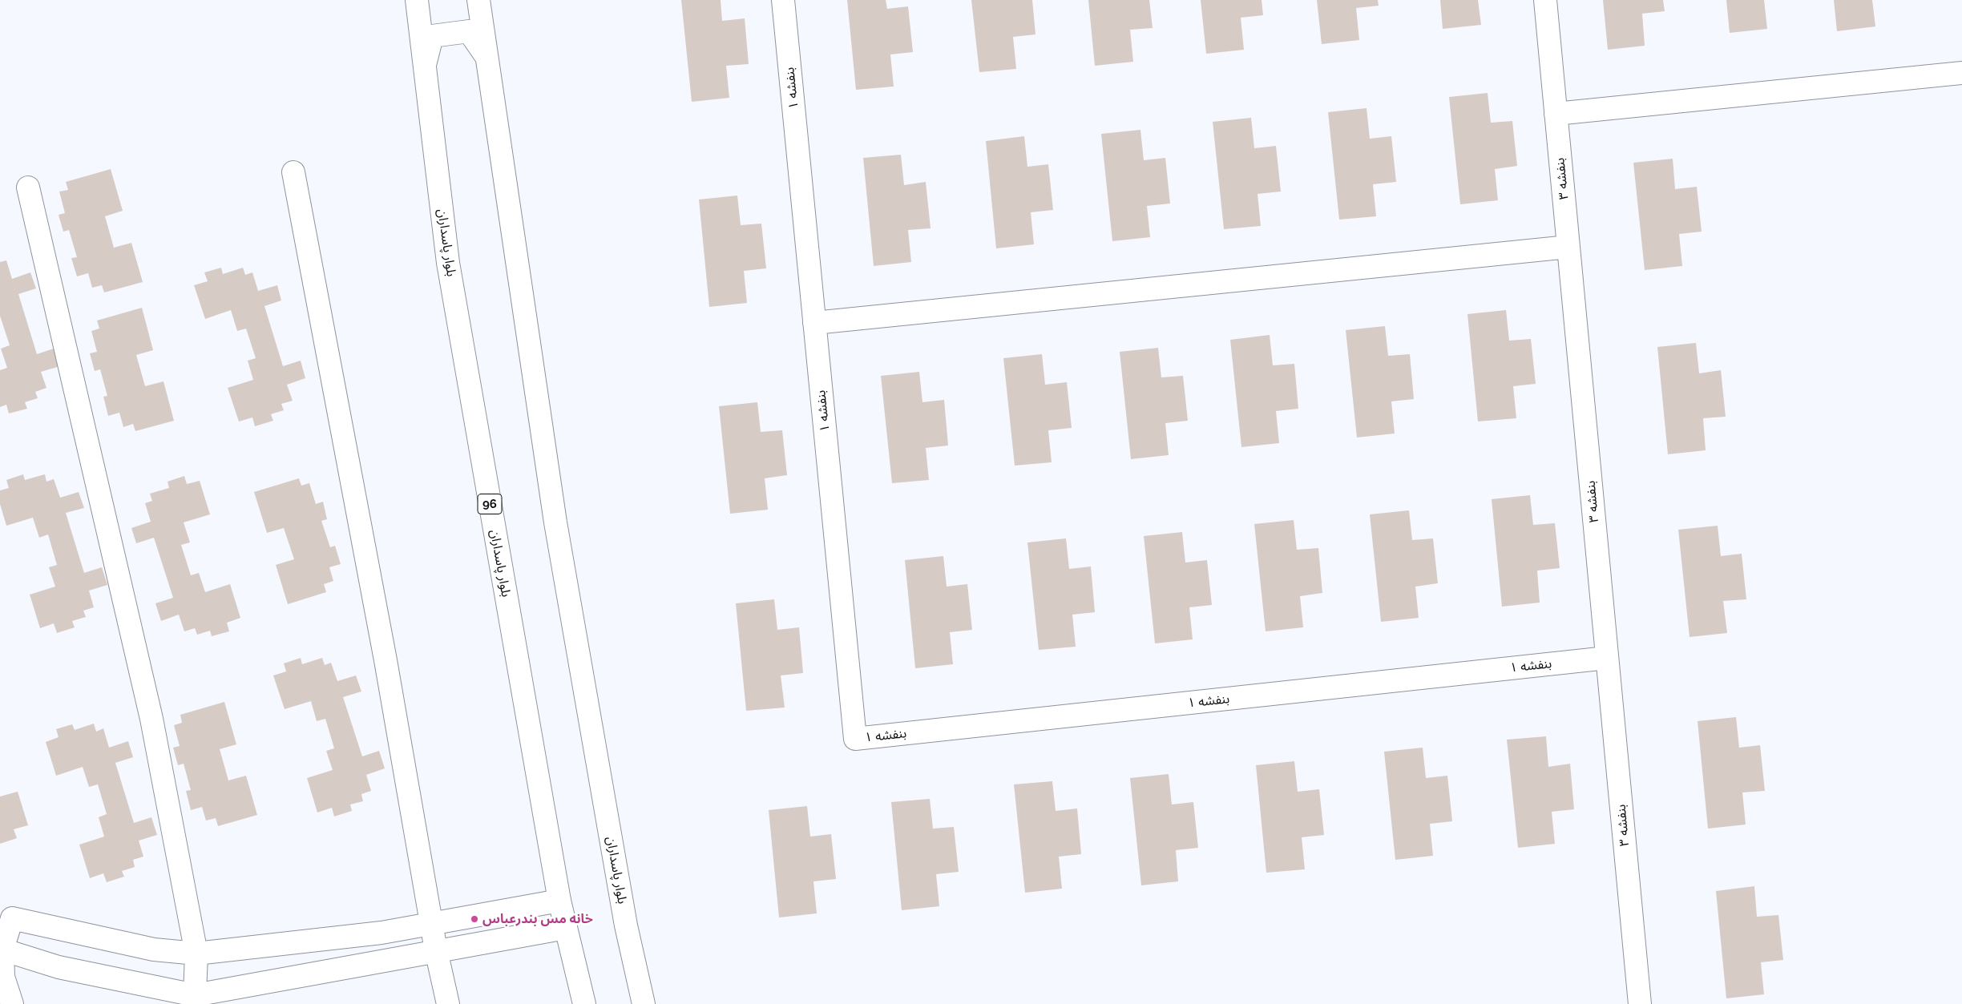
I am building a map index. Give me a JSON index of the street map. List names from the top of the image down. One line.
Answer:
{"streets":{"main road":["بنفشه ۱","بنفشه ۳","بلوار پاسداران","96"]},"crossings":[["بنفشه ۱","بنفشه ۳"]],"places":["خانه مس بندرعباس"]}
